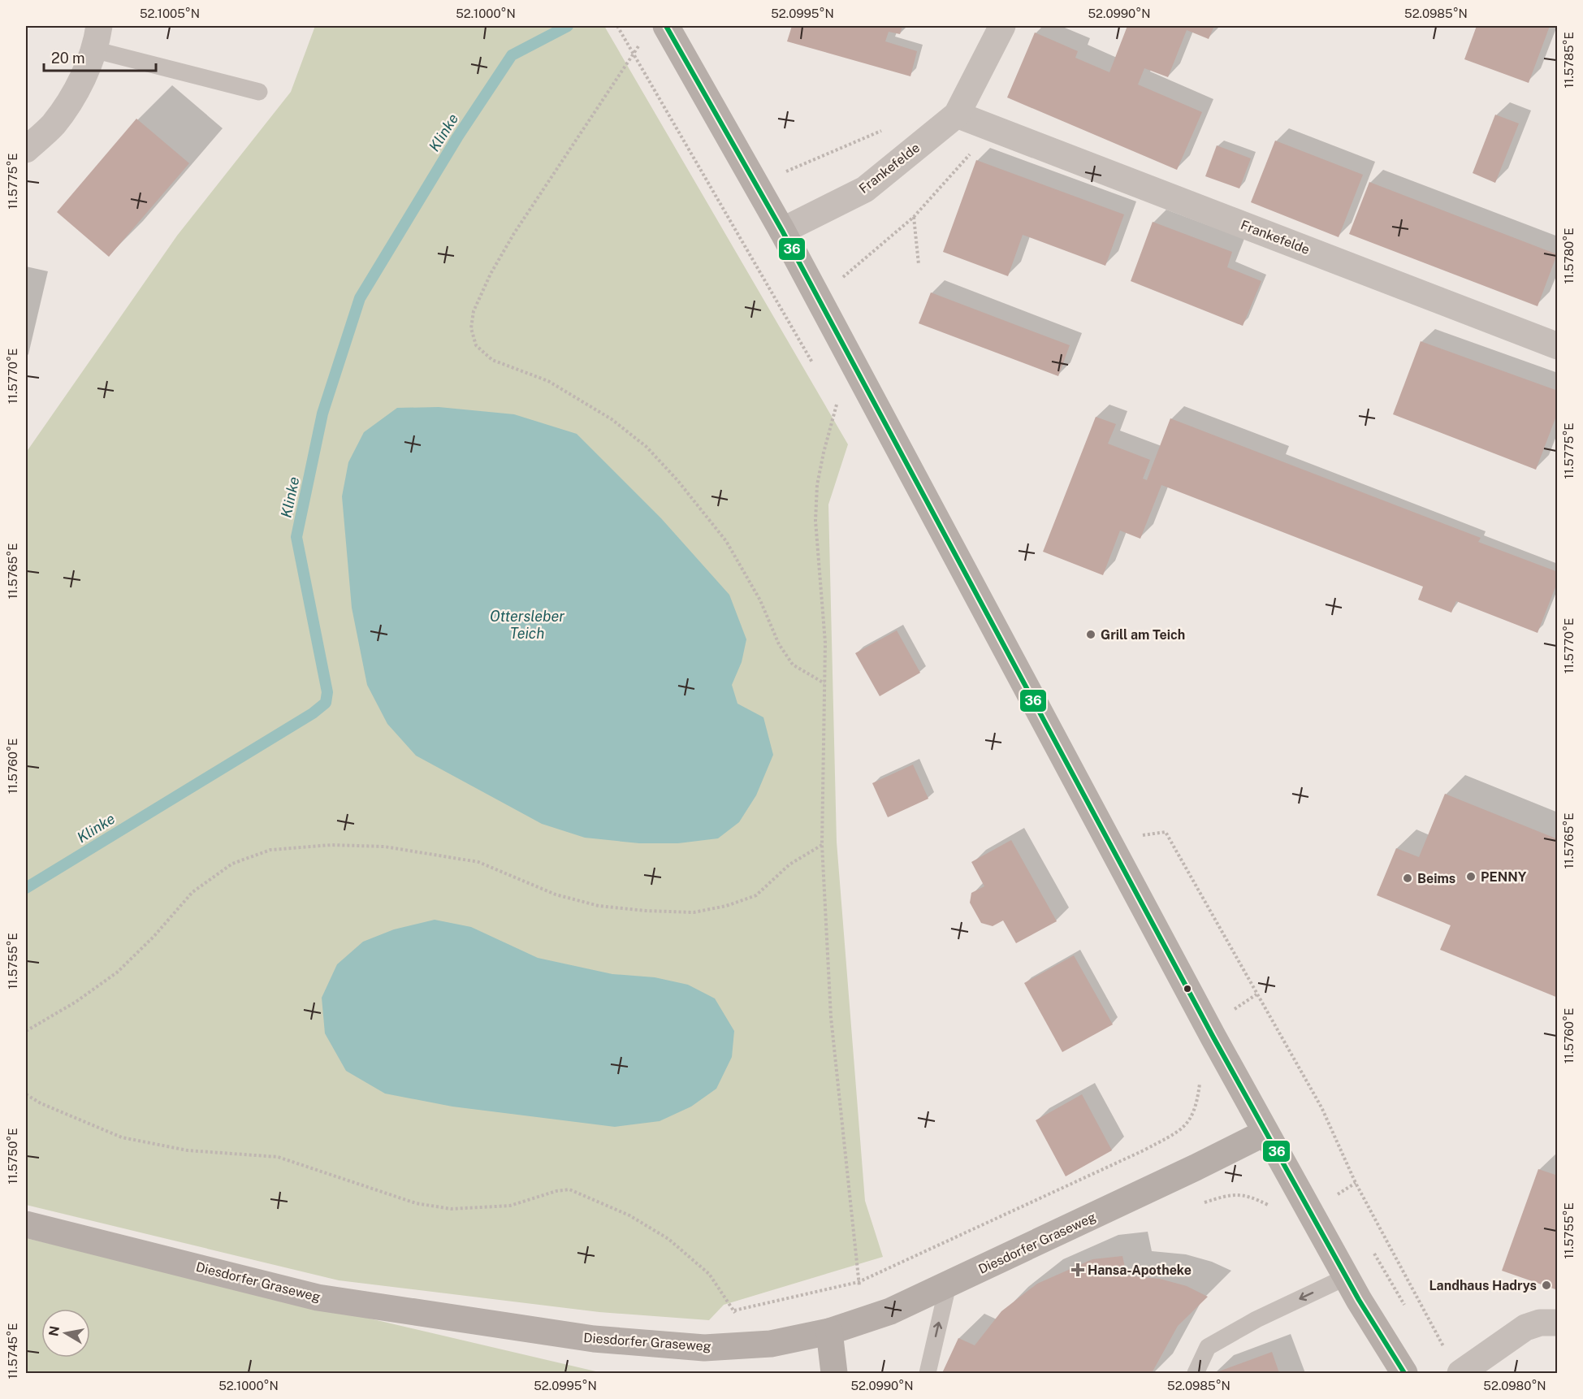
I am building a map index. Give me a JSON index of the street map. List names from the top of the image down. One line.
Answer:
{"streets":{"main road":["Diesdorfer Graseweg"],"street":["Frankefelde"]},"water":["Klinke","Ottersleber Teich"],"places":{"other":["Grill am Teich","PENNY","Beims","Landhaus Hadrys"],"health":["Hansa-Apotheke"]},"lines":["transit line 36"],"scale_bar":"20 m","north":"left","coordinates":["52.1005°N","52.1000°N","52.0995°N","52.0990°N","52.0985°N","11.5785°E","11.5775°E","11.5780°E","11.5770°E","11.5765°E","11.5760°E","11.5755°E","11.5750°E","11.5745°E","52.0980°N"]}
